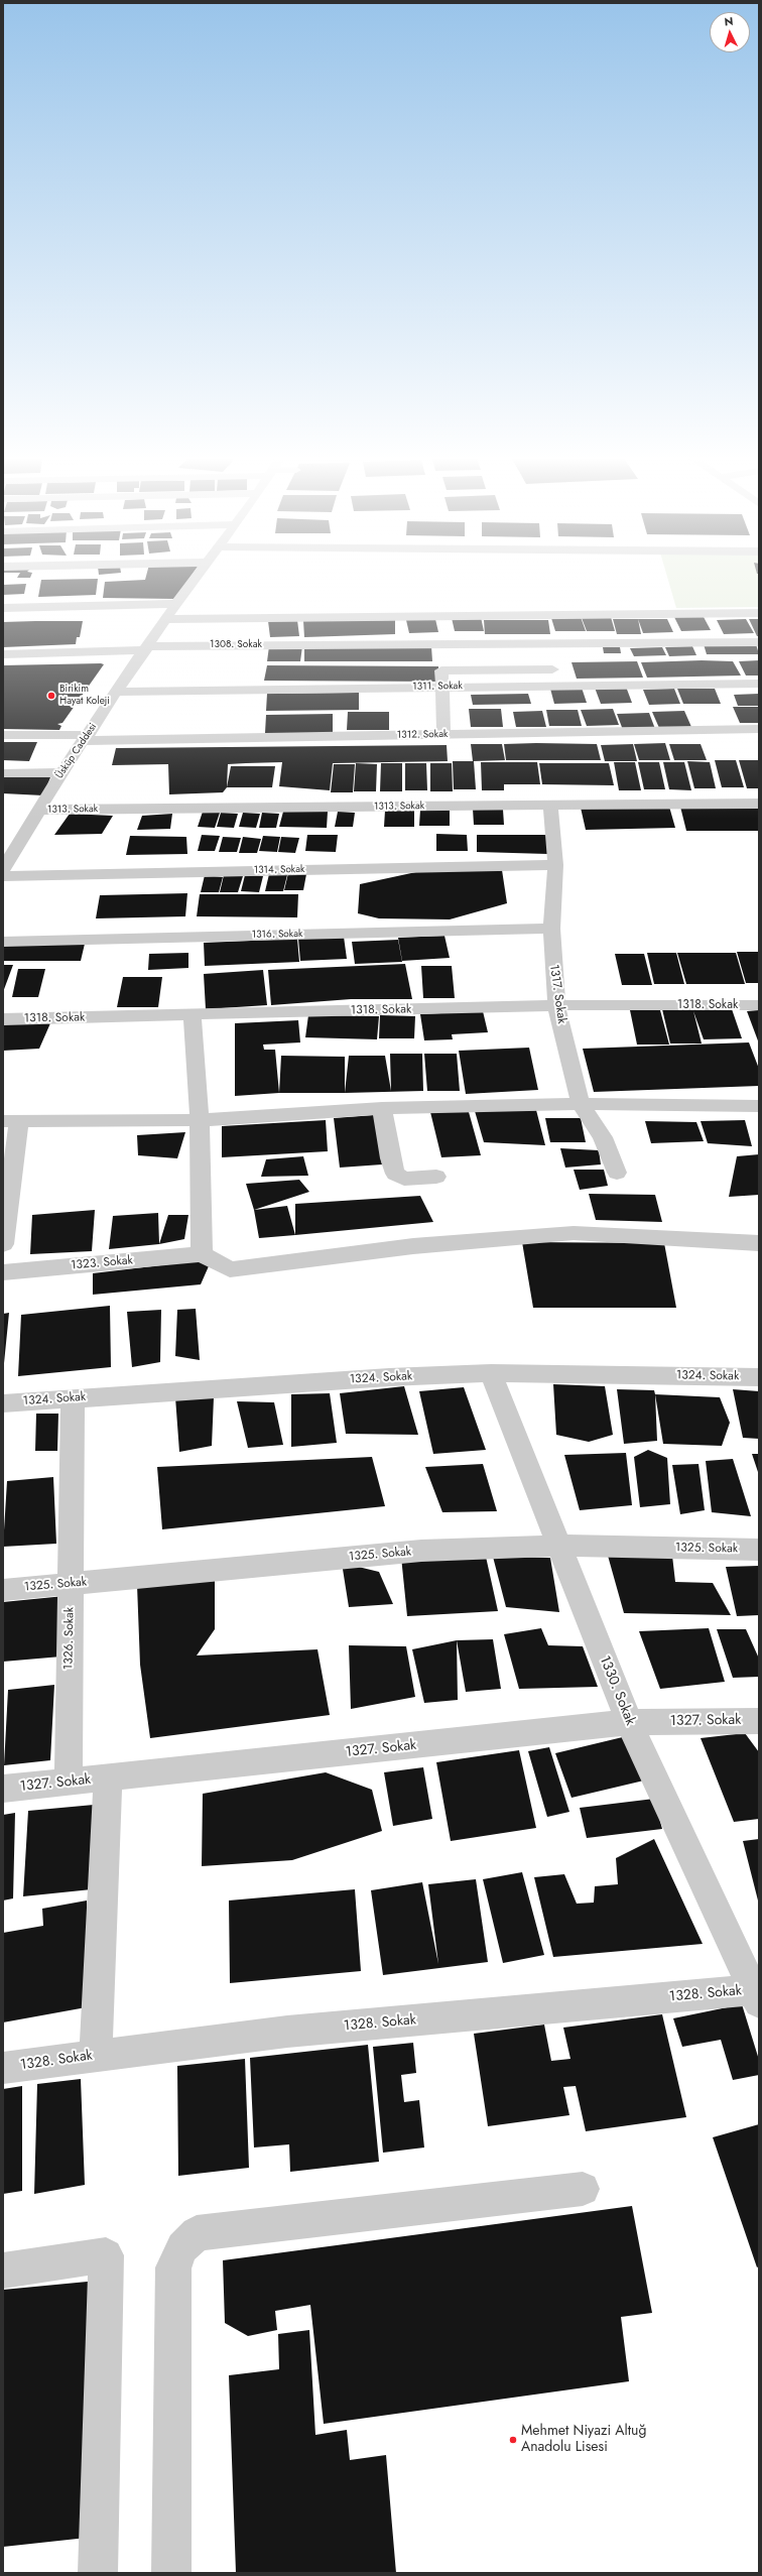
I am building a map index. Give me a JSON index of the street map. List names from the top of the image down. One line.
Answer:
{"streets":{"street":["1308. Sokak","1311. Sokak","1312. Sokak","Üsküp Caddesi","1313. Sokak","1314. Sokak","1316. Sokak","1317. Sokak","1318. Sokak","1323. Sokak","1324. Sokak","1325. Sokak","1326. Sokak","1330. Sokak","1327. Sokak","1328. Sokak"]},"crossings":[["1308. Sokak","Üsküp Caddesi"],["1311. Sokak","Üsküp Caddesi"],["1312. Sokak","Üsküp Caddesi"],["Üsküp Caddesi","1313. Sokak"],["1313. Sokak","1317. Sokak"],["1314. Sokak","1317. Sokak"],["1316. Sokak","1317. Sokak"],["1317. Sokak","1318. Sokak"],["1324. Sokak","1326. Sokak"],["1324. Sokak","1330. Sokak"],["1325. Sokak","1326. Sokak"],["1325. Sokak","1330. Sokak"],["1326. Sokak","1327. Sokak"],["1330. Sokak","1327. Sokak"],["1330. Sokak","1328. Sokak"]],"places":["Birikim Hayat Koleji","Mehmet Niyazi Altuğ Anadolu Lisesi"],"north":"top"}
